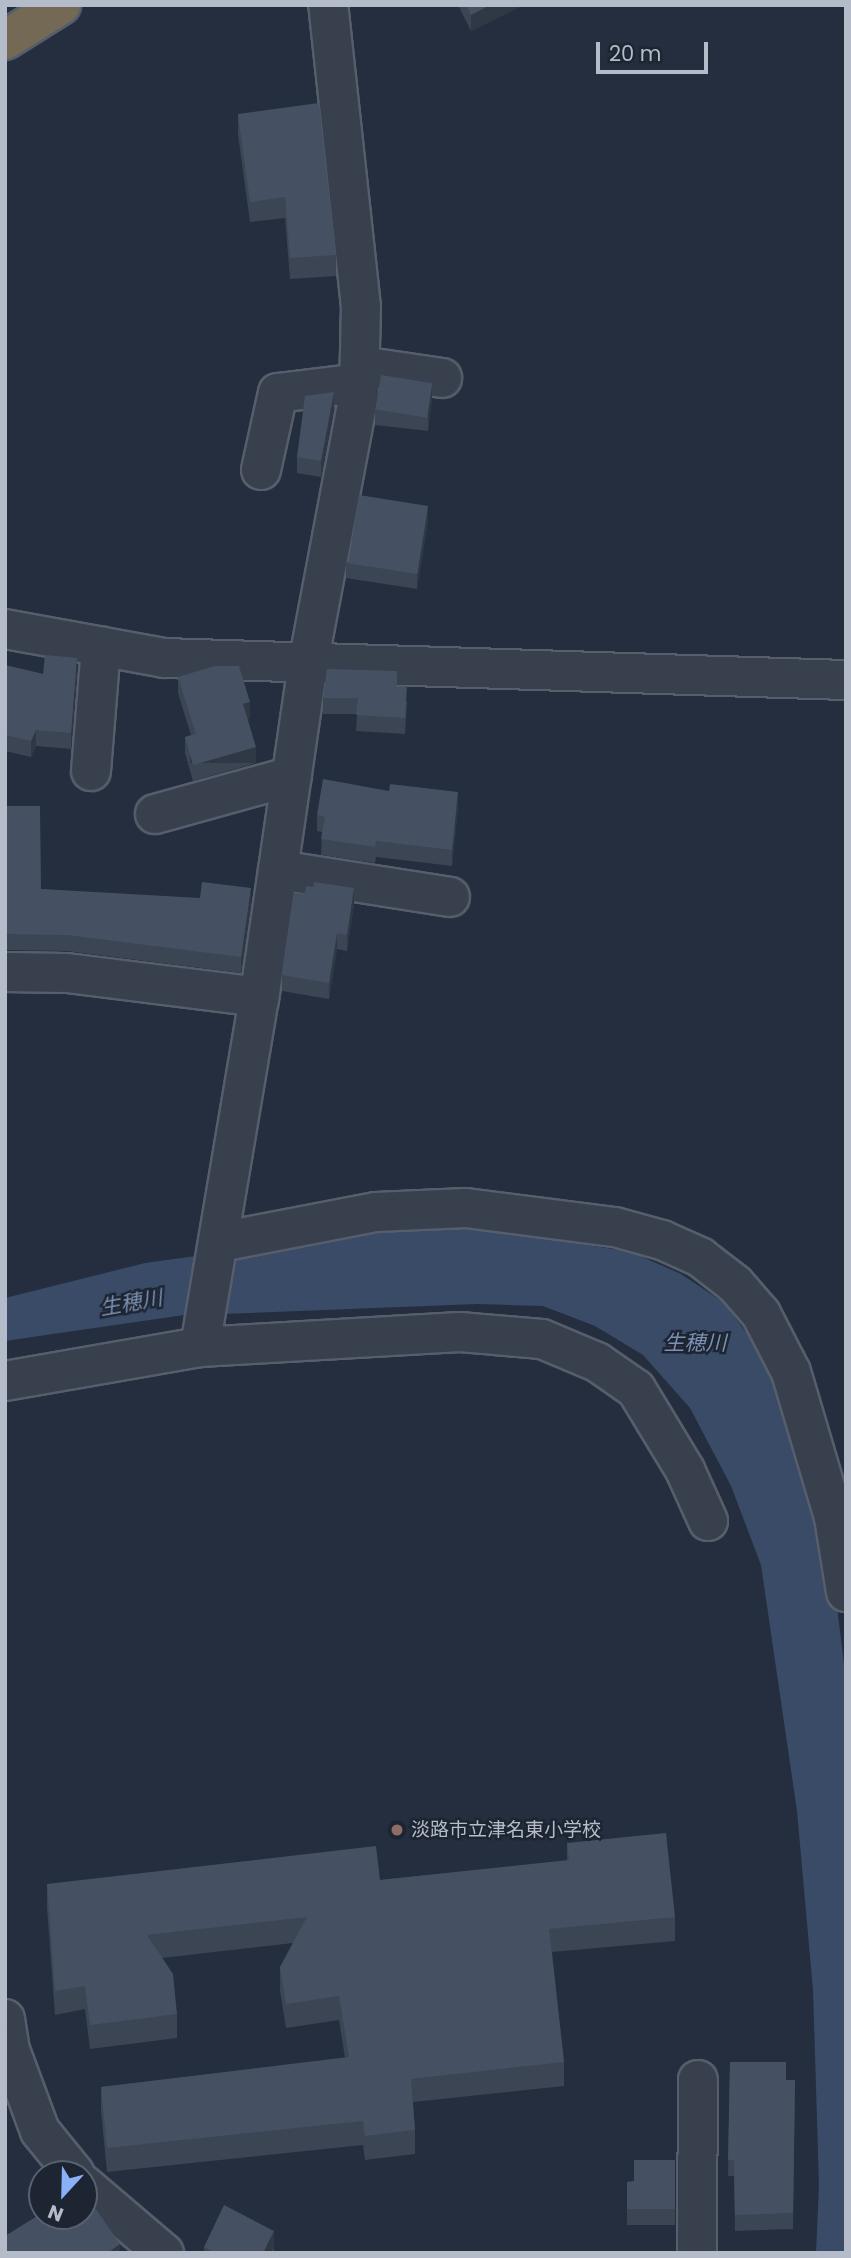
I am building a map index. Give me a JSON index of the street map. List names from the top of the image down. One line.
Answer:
{"water":["生穂川"],"places":["淡路市立津名東小学校"],"scale_bar":"20 m","north":"bottom"}
